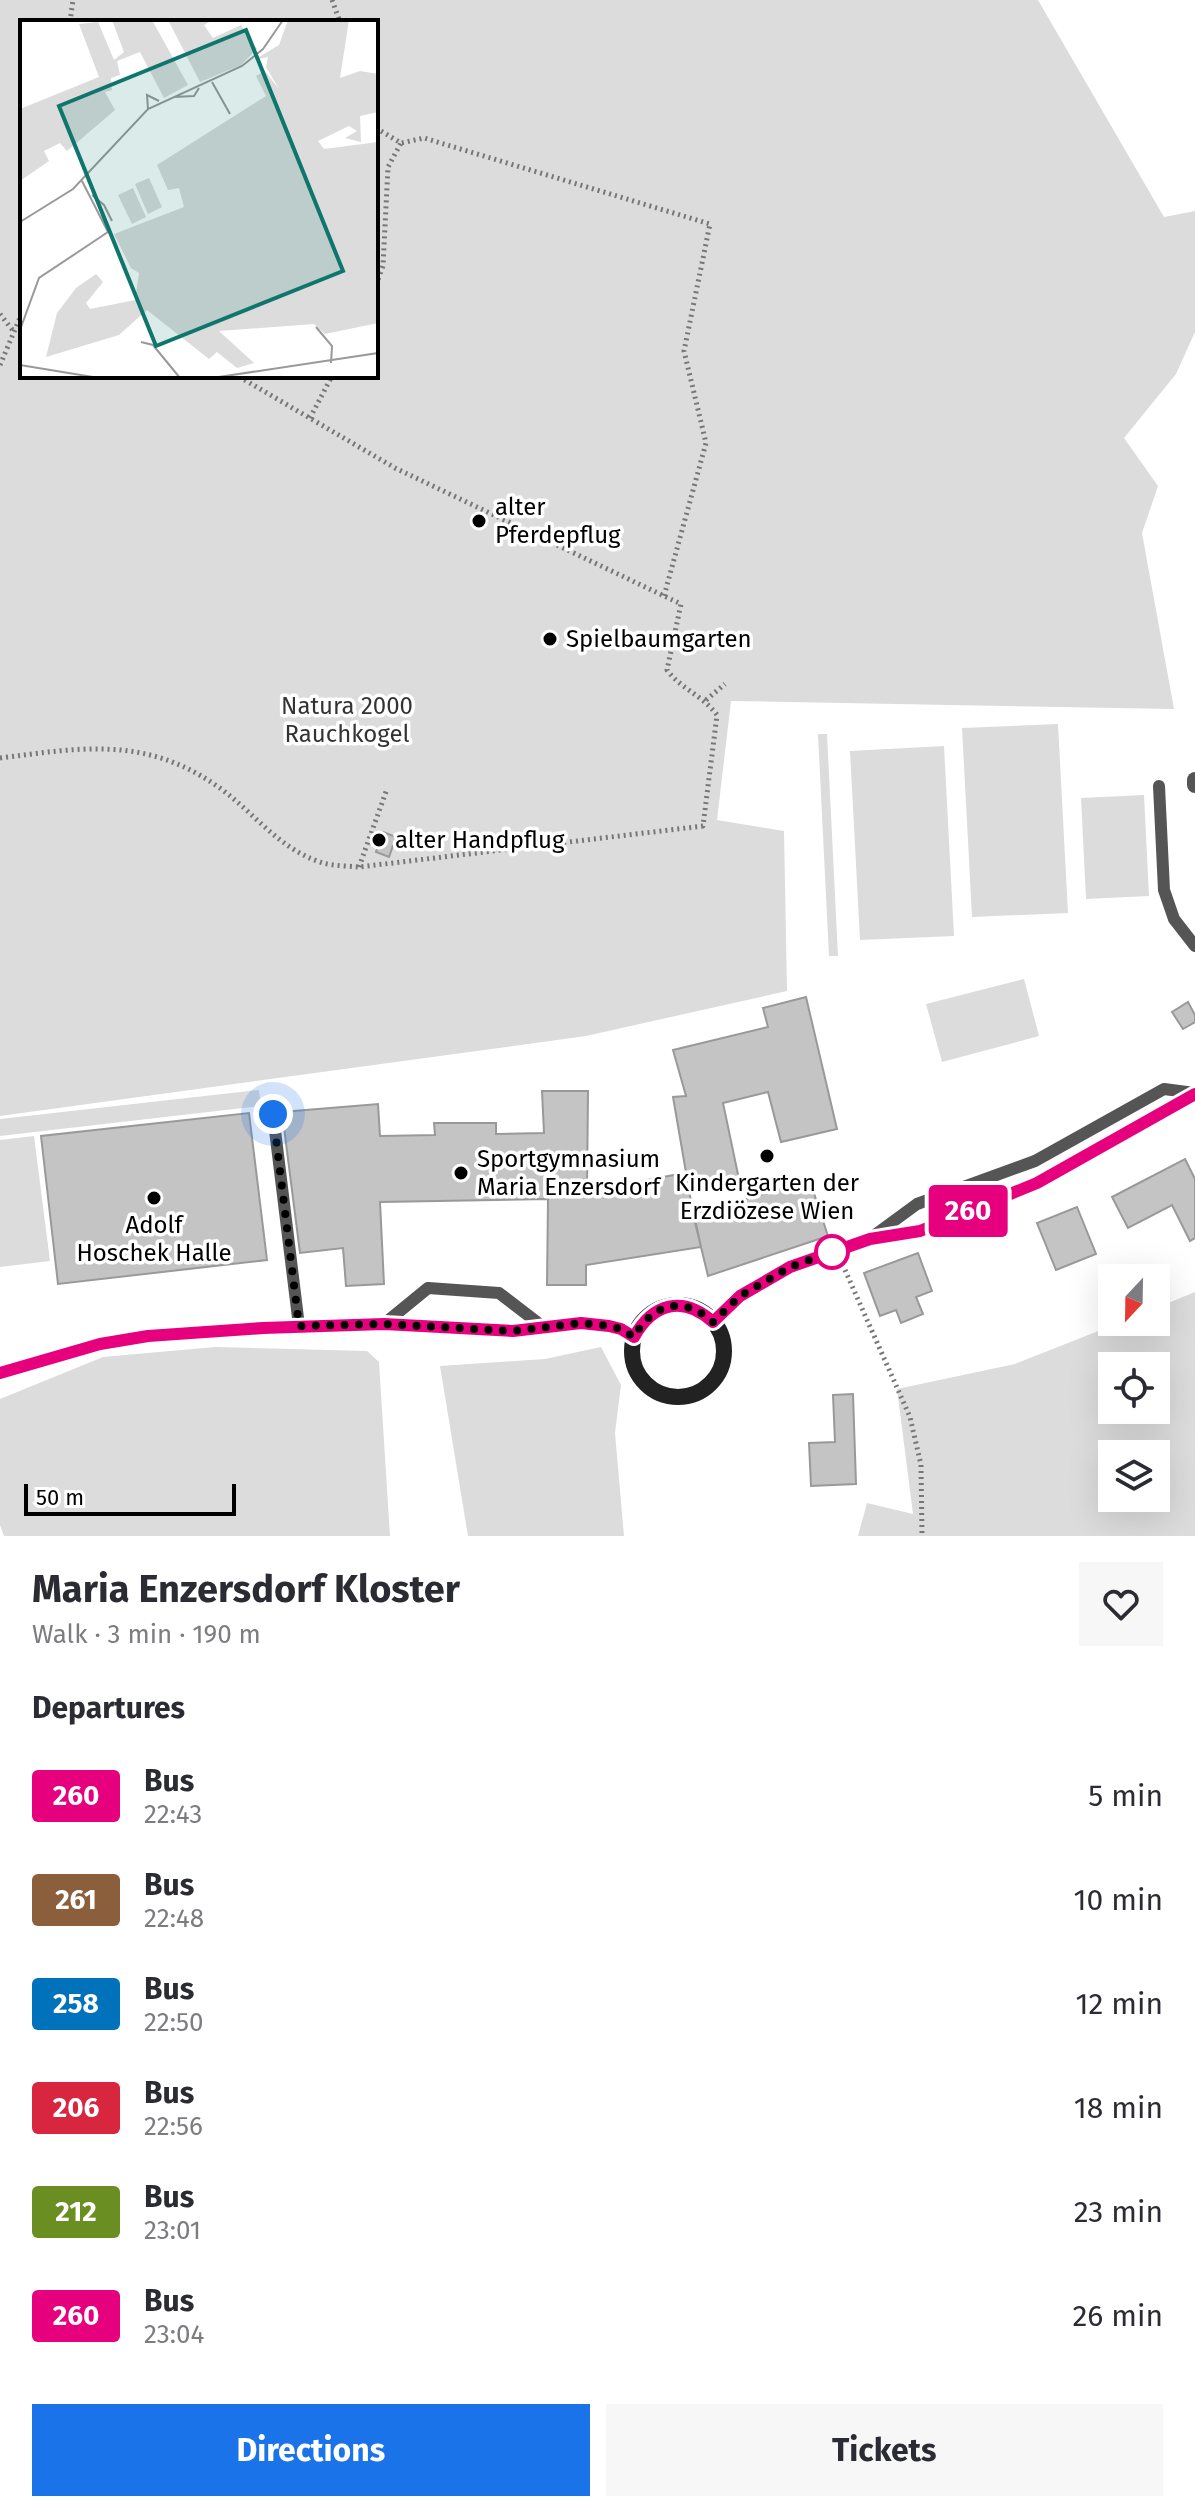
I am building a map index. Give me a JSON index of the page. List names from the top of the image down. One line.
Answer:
{"parks":["Natura 2000 Rauchkogel"],"places":["alter Pferdepflug","Spielbaumgarten","alter Handpflug","Kindergarten der Erzdiözese Wien","Sportgymnasium Maria Enzersdorf","Adolf Hoschek Halle"],"lines":["bus line 260"],"scale_bar":"50 m","north":"bottom","page":{"on_map":"260","scale":"50 m","heading":[["Maria Enzersdorf Kloster","Walk · 3 min · 190 m"],"Departures"],"list":[{"mark":"260","name":"Bus","note":"22:43","value":"5 min"},{"mark":"261","name":"Bus","note":"22:48","value":"10 min"},{"mark":"258","name":"Bus","note":"22:50","value":"12 min"},{"mark":"206","name":"Bus","note":"22:56","value":"18 min"},{"mark":"212","name":"Bus","note":"23:01","value":"23 min"},{"mark":"260","name":"Bus","note":"23:04","value":"26 min"}],"buttons":["Directions","Tickets"]}}
